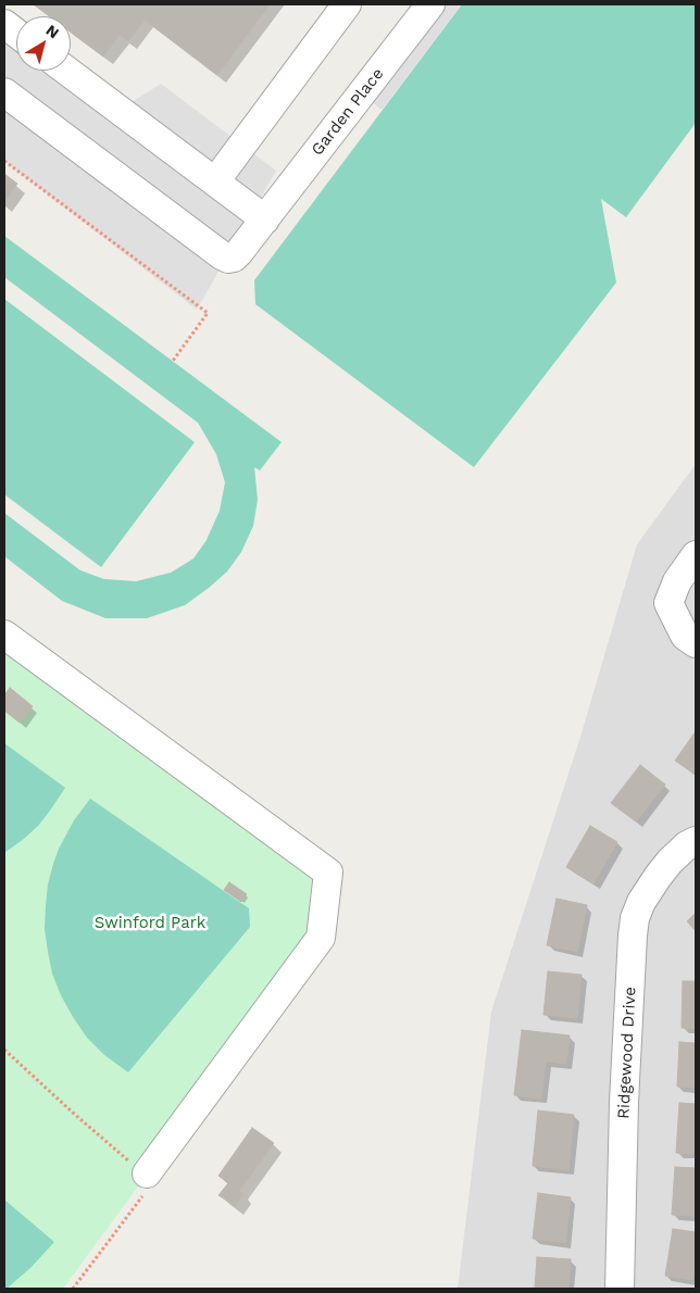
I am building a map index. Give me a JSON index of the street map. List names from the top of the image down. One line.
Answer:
{"streets":{"street":["Garden Place","Ridgewood Drive"]},"parks":["Swinford Park"],"north":"top right"}
